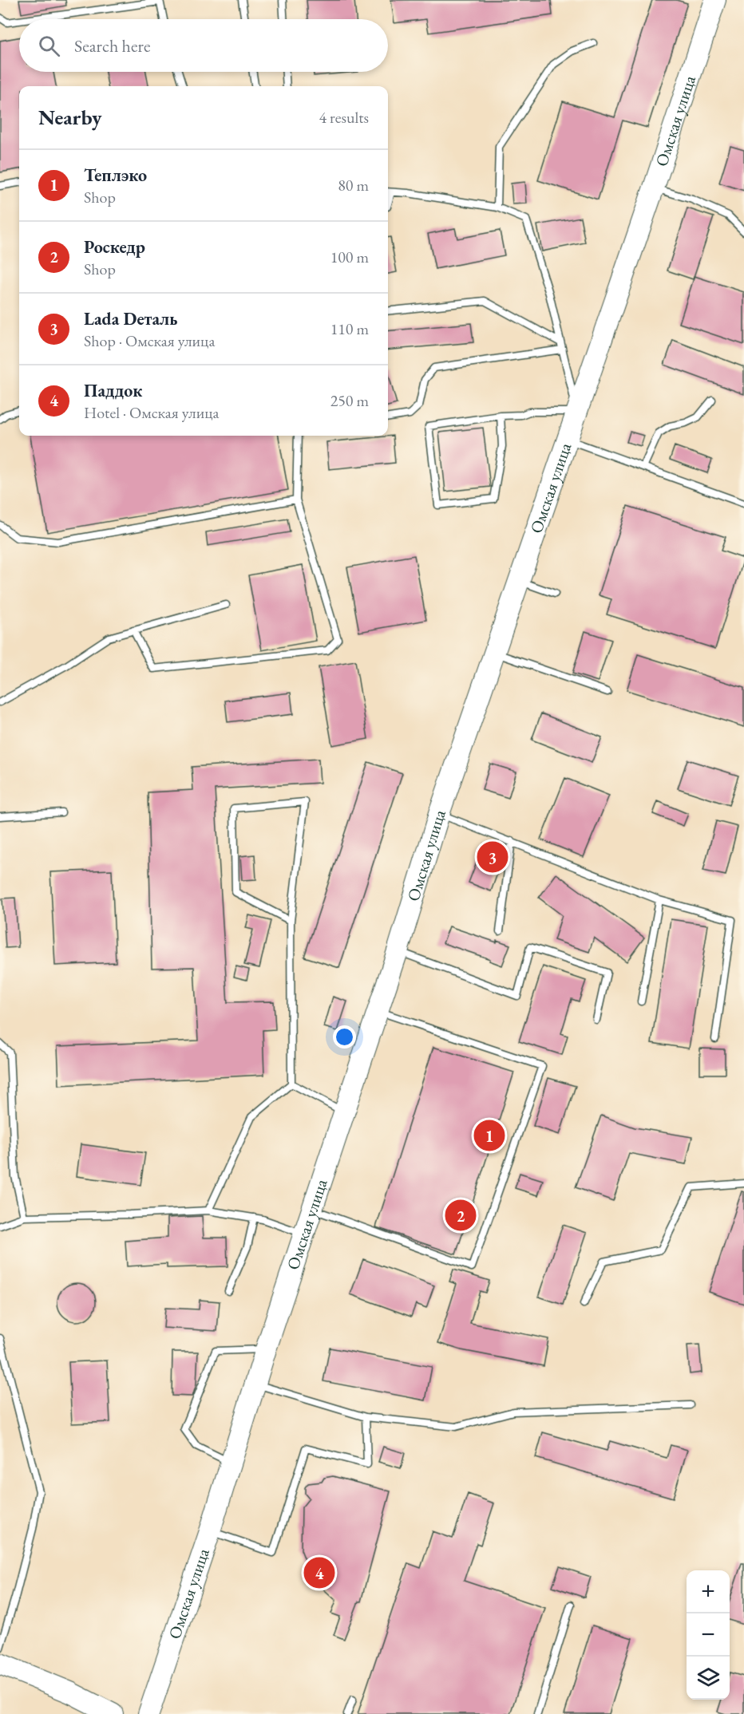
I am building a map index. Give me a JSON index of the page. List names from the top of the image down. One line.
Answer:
{"streets":{"main road":["Омская улица"]},"page":{"search":"Search here","heading":["Nearby","4 results"],"list":[{"mark":"1","name":"Теплэко","note":"Shop","value":"80 m"},{"mark":"2","name":"Роскедр","note":"Shop","value":"100 m"},{"mark":"3","name":"Lada Dеталь","note":"Shop · Омская улица","value":"110 m"},{"mark":"4","name":"Паддок","note":"Hotel · Омская улица","value":"250 m"}],"pins":["3","1","2","4"],"map_buttons":["+","−"]}}
